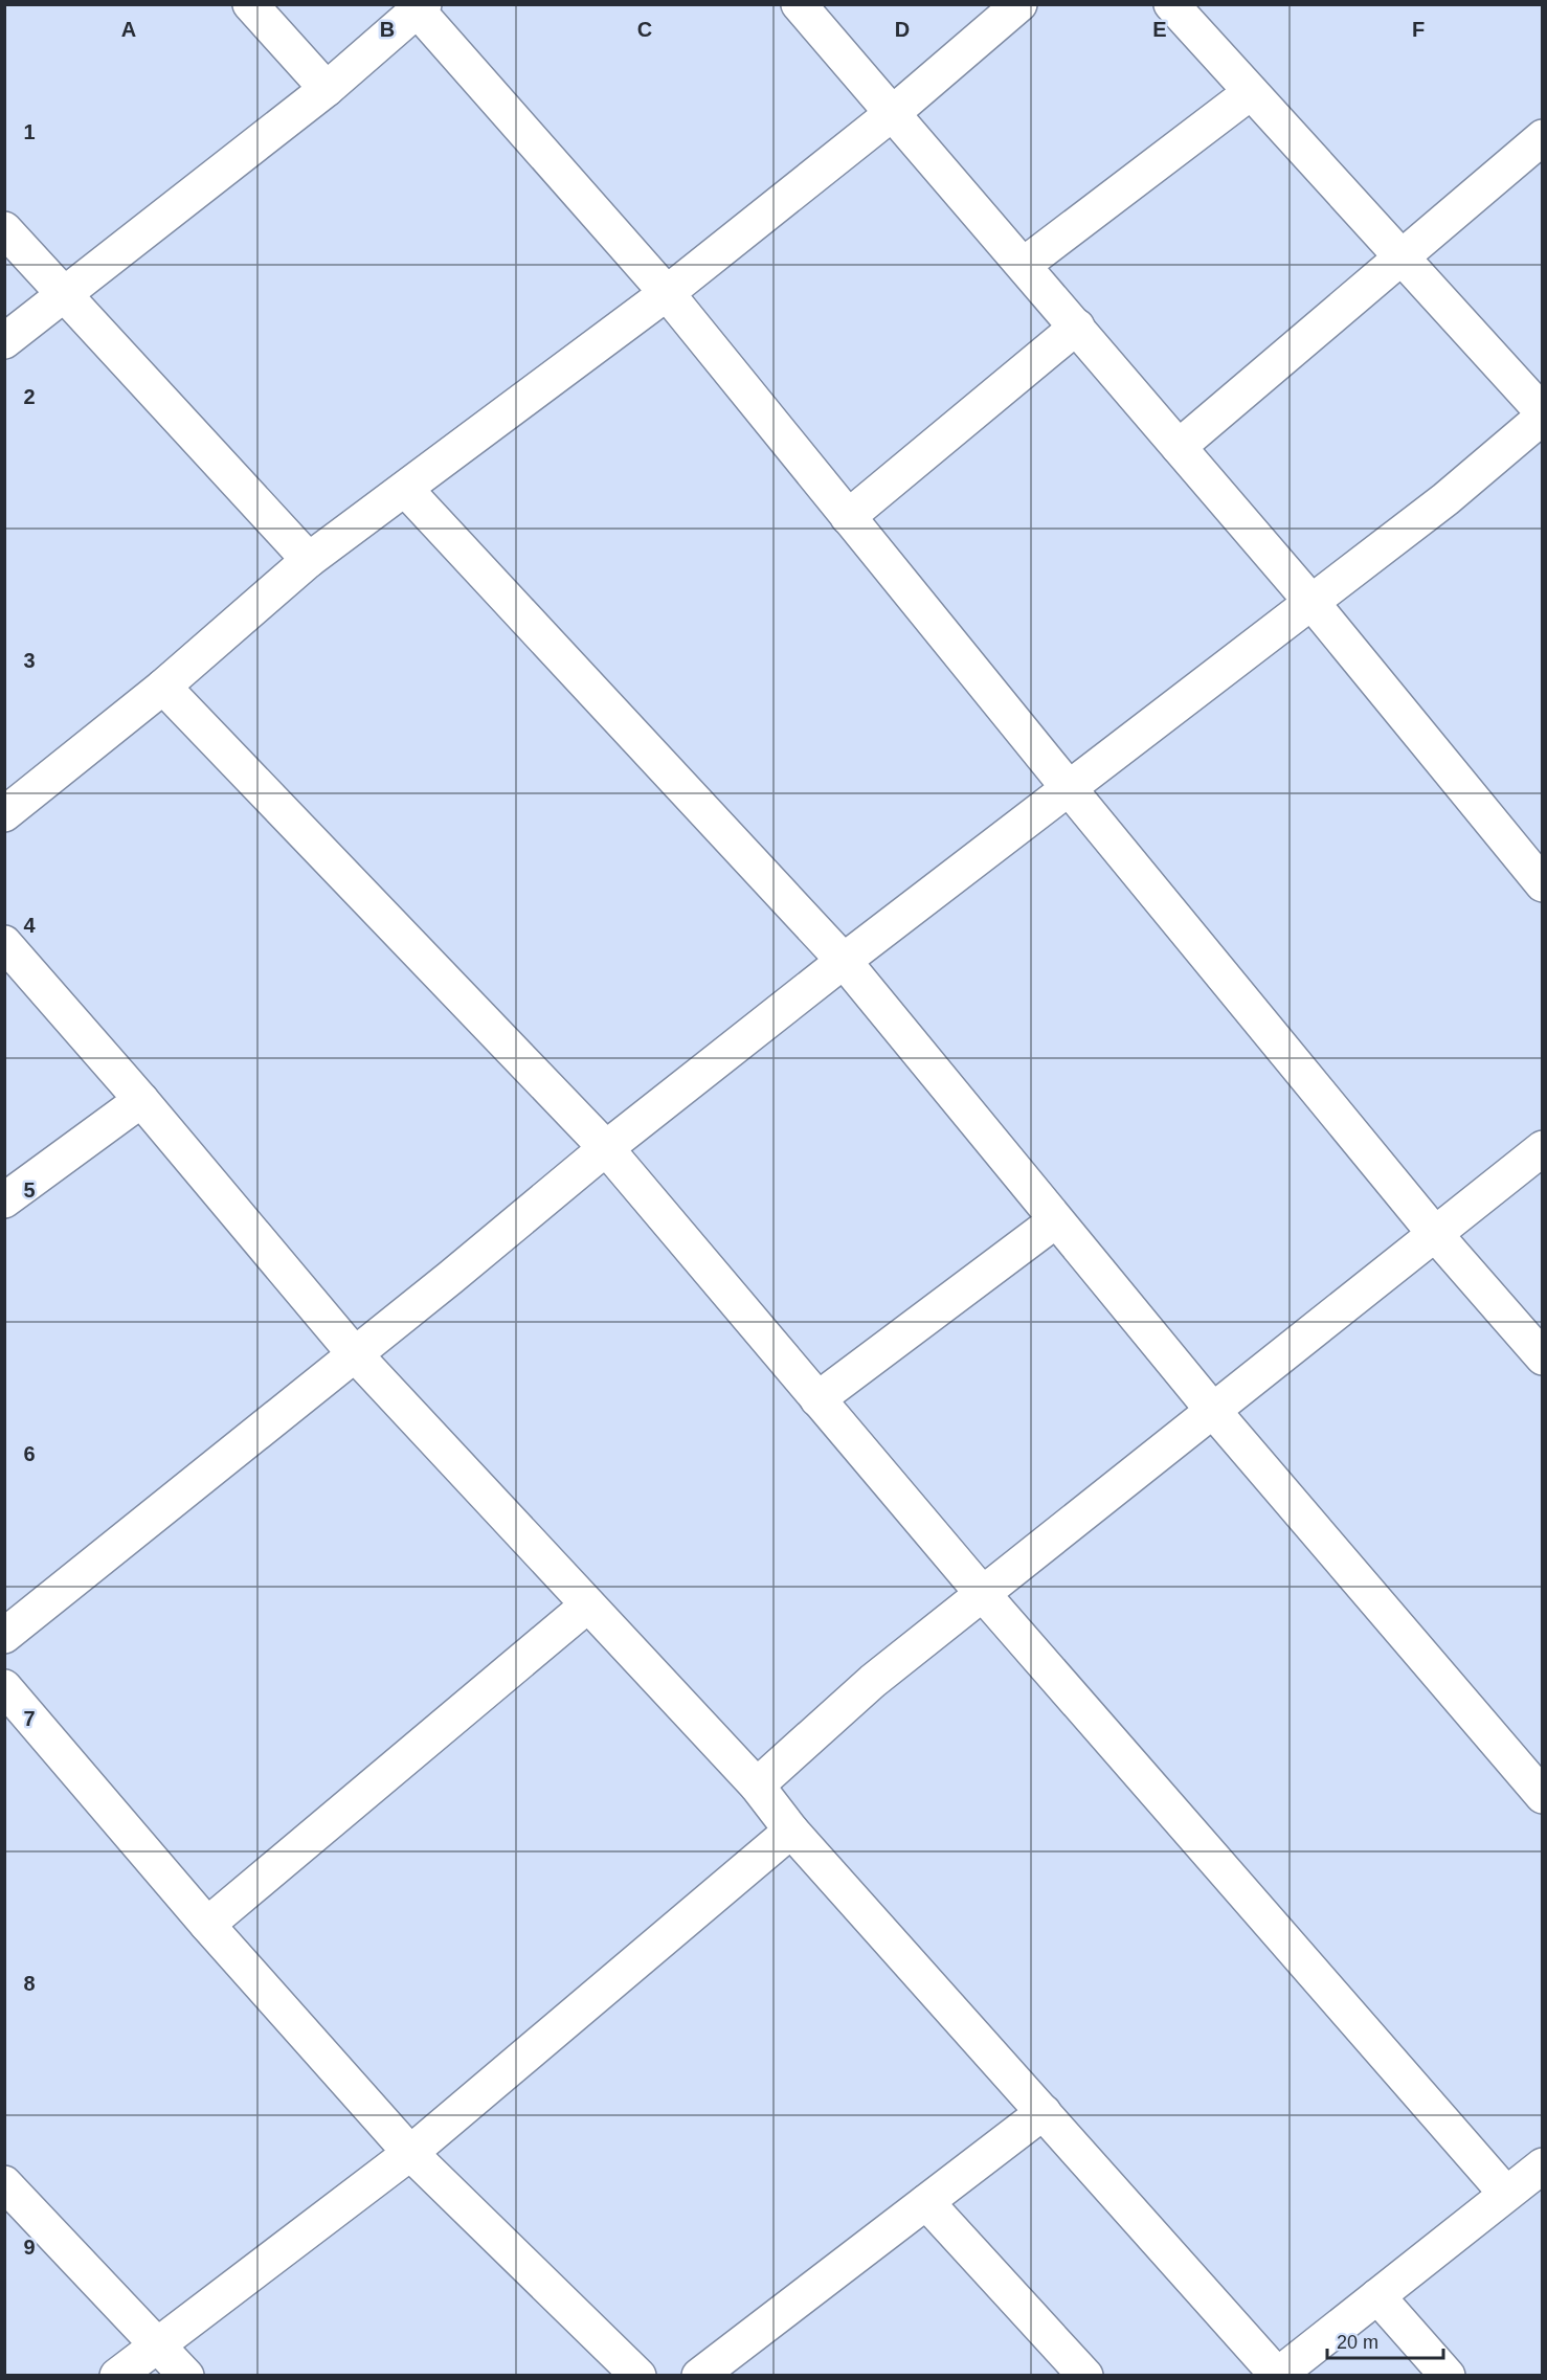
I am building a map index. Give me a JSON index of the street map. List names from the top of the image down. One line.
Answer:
{"scale_bar":"20 m","grid":{"columns":["A","B","C","D","E","F"],"rows":["1","2","3","4","5","6","7","8","9"]}}
